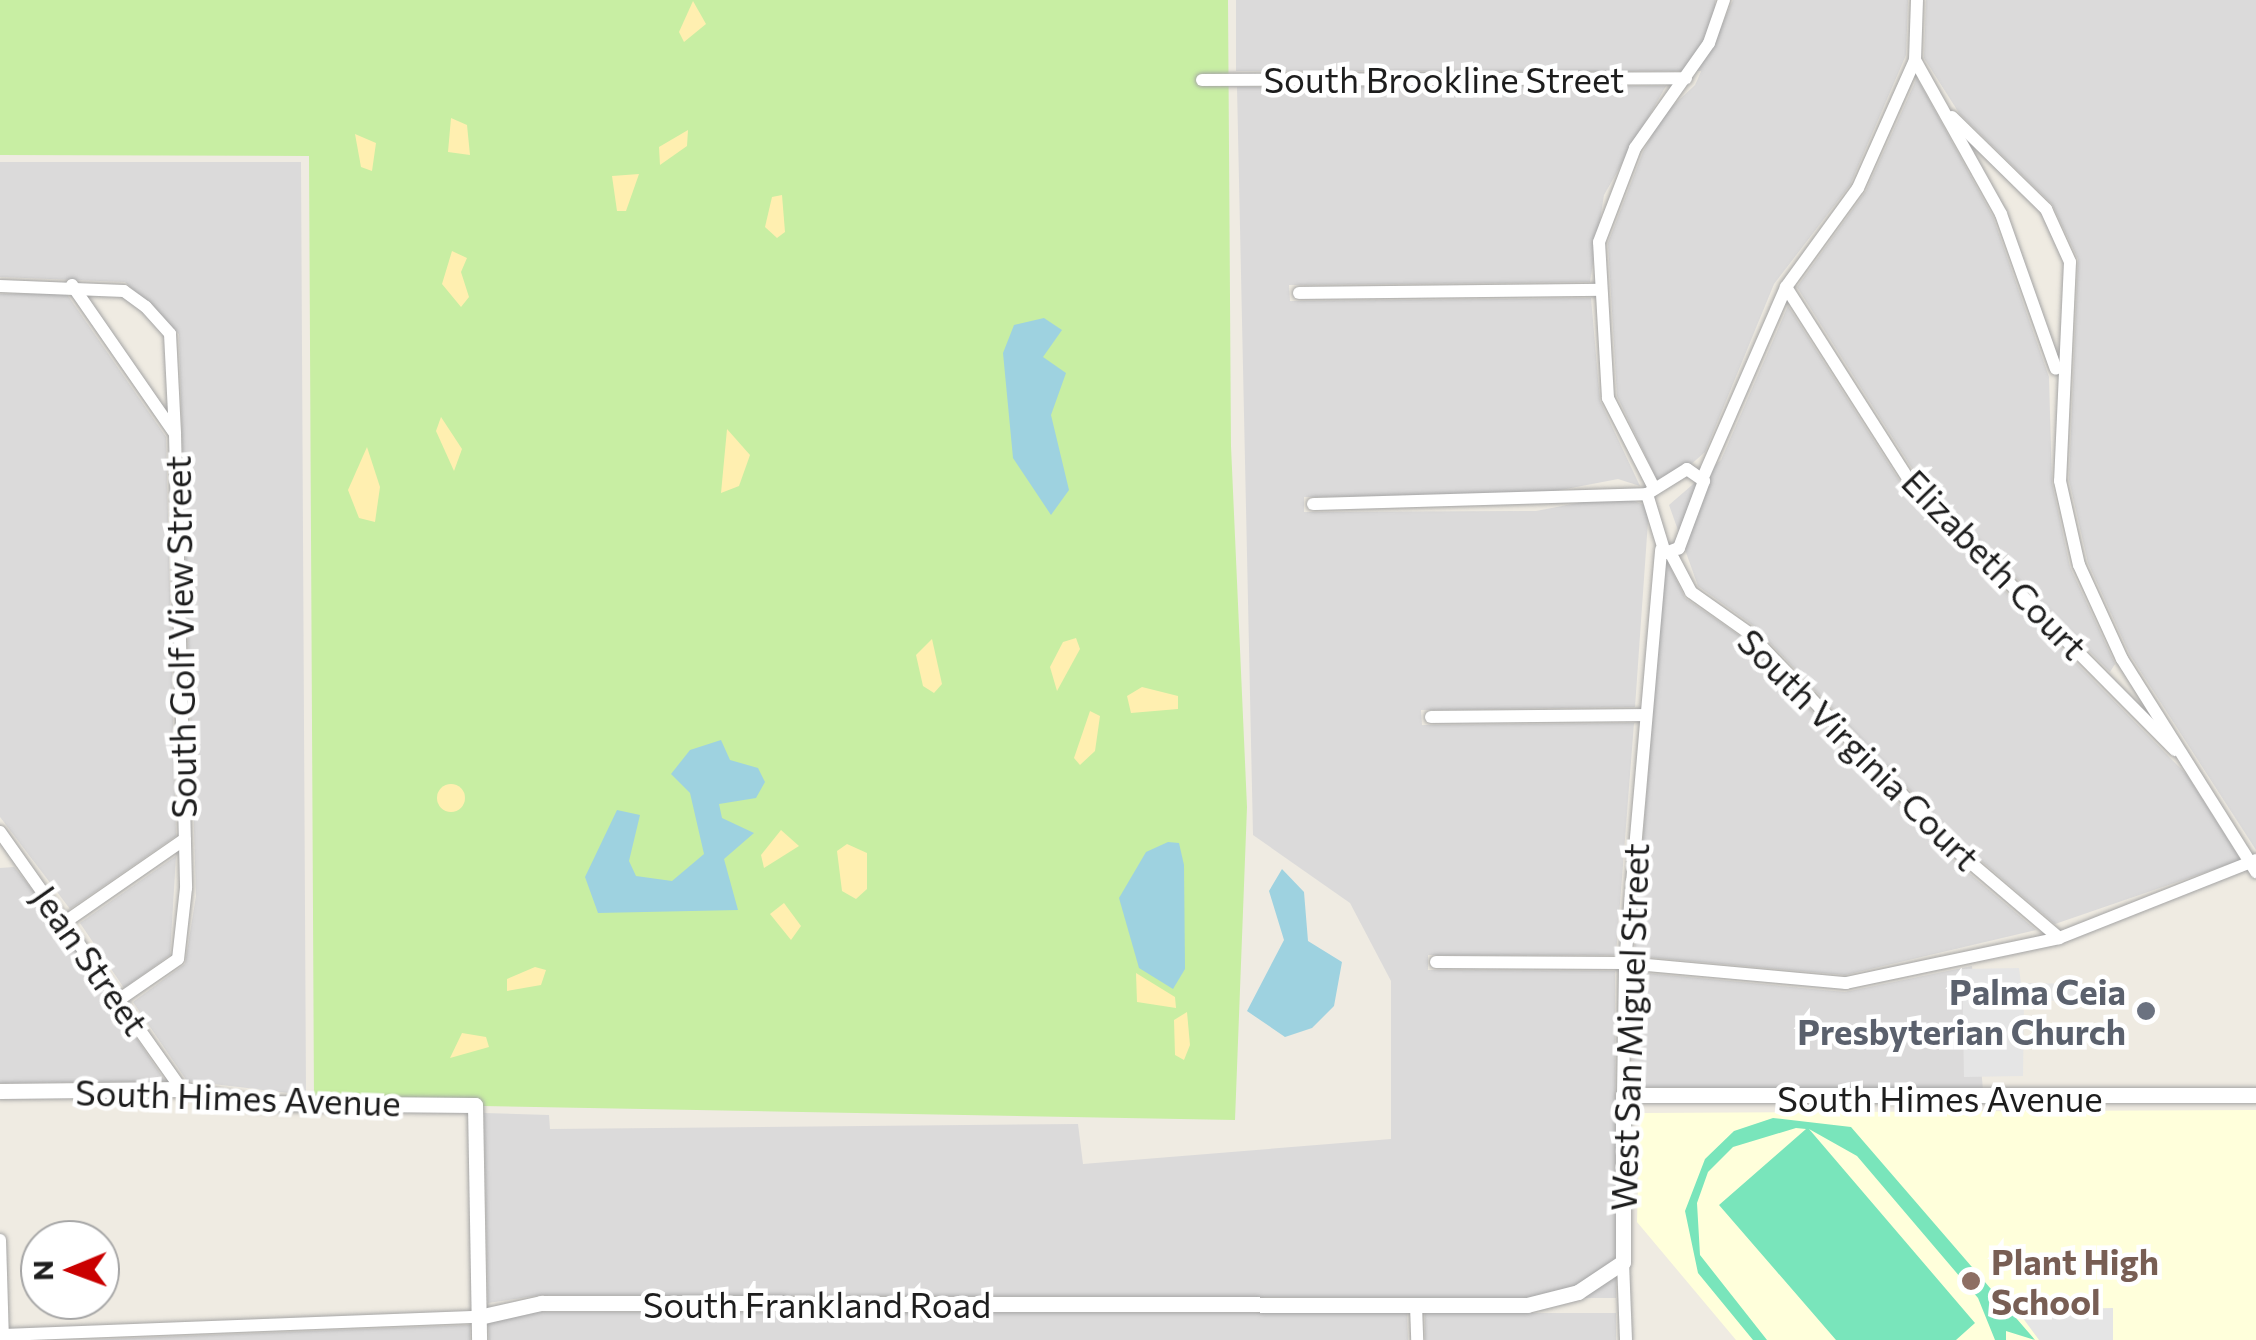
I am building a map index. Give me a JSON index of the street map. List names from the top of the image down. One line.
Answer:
{"streets":{"street":["South Brookline Street","Elizabeth Court","South Golf View Street","South Virginia Court","Jean Street","West San Miguel Street","South Himes Avenue","South Frankland Road"]},"crossings":[["South Golf View Street","Jean Street"],["South Virginia Court","West San Miguel Street"],["Jean Street","South Himes Avenue"],["West San Miguel Street","South Himes Avenue"],["West San Miguel Street","South Frankland Road"],["South Himes Avenue","South Frankland Road"]],"places":["Palma Ceia Presbyterian Church","Plant High School"],"north":"left"}
